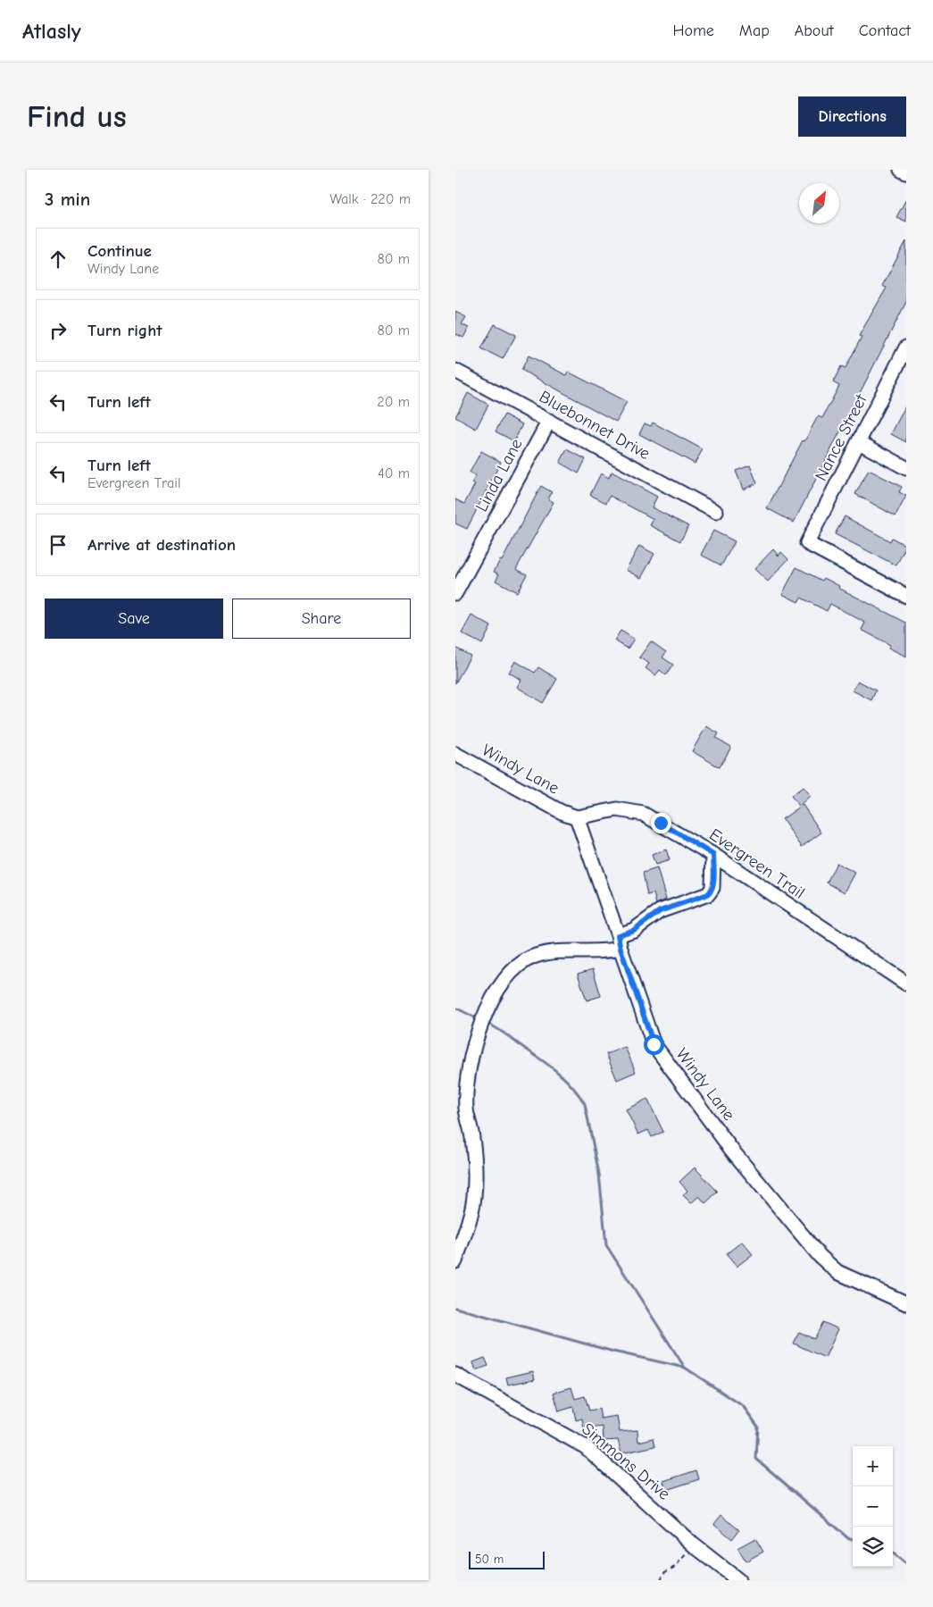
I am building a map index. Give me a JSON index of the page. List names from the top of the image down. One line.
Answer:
{"streets":{"street":["Bluebonnet Drive","Nance Street","Linda Lane","Windy Lane","Evergreen Trail","Simmons Drive"]},"crossings":[["Bluebonnet Drive","Linda Lane"],["Windy Lane","Evergreen Trail"]],"scale_bar":"50 m","north":"top right","page":{"header":"Atlasly","nav":["Home","Map","About","Contact"],"buttons":["Directions",["Save","Share"]],"title":"Find us","heading":["3 min","Walk · 220 m"],"list":[["Continue","Windy Lane","80 m"],["Turn right","80 m"],["Turn left","20 m"],["Turn left","Evergreen Trail","40 m"],"Arrive at destination"],"map_buttons":["+","−"],"scale":"50 m"}}
